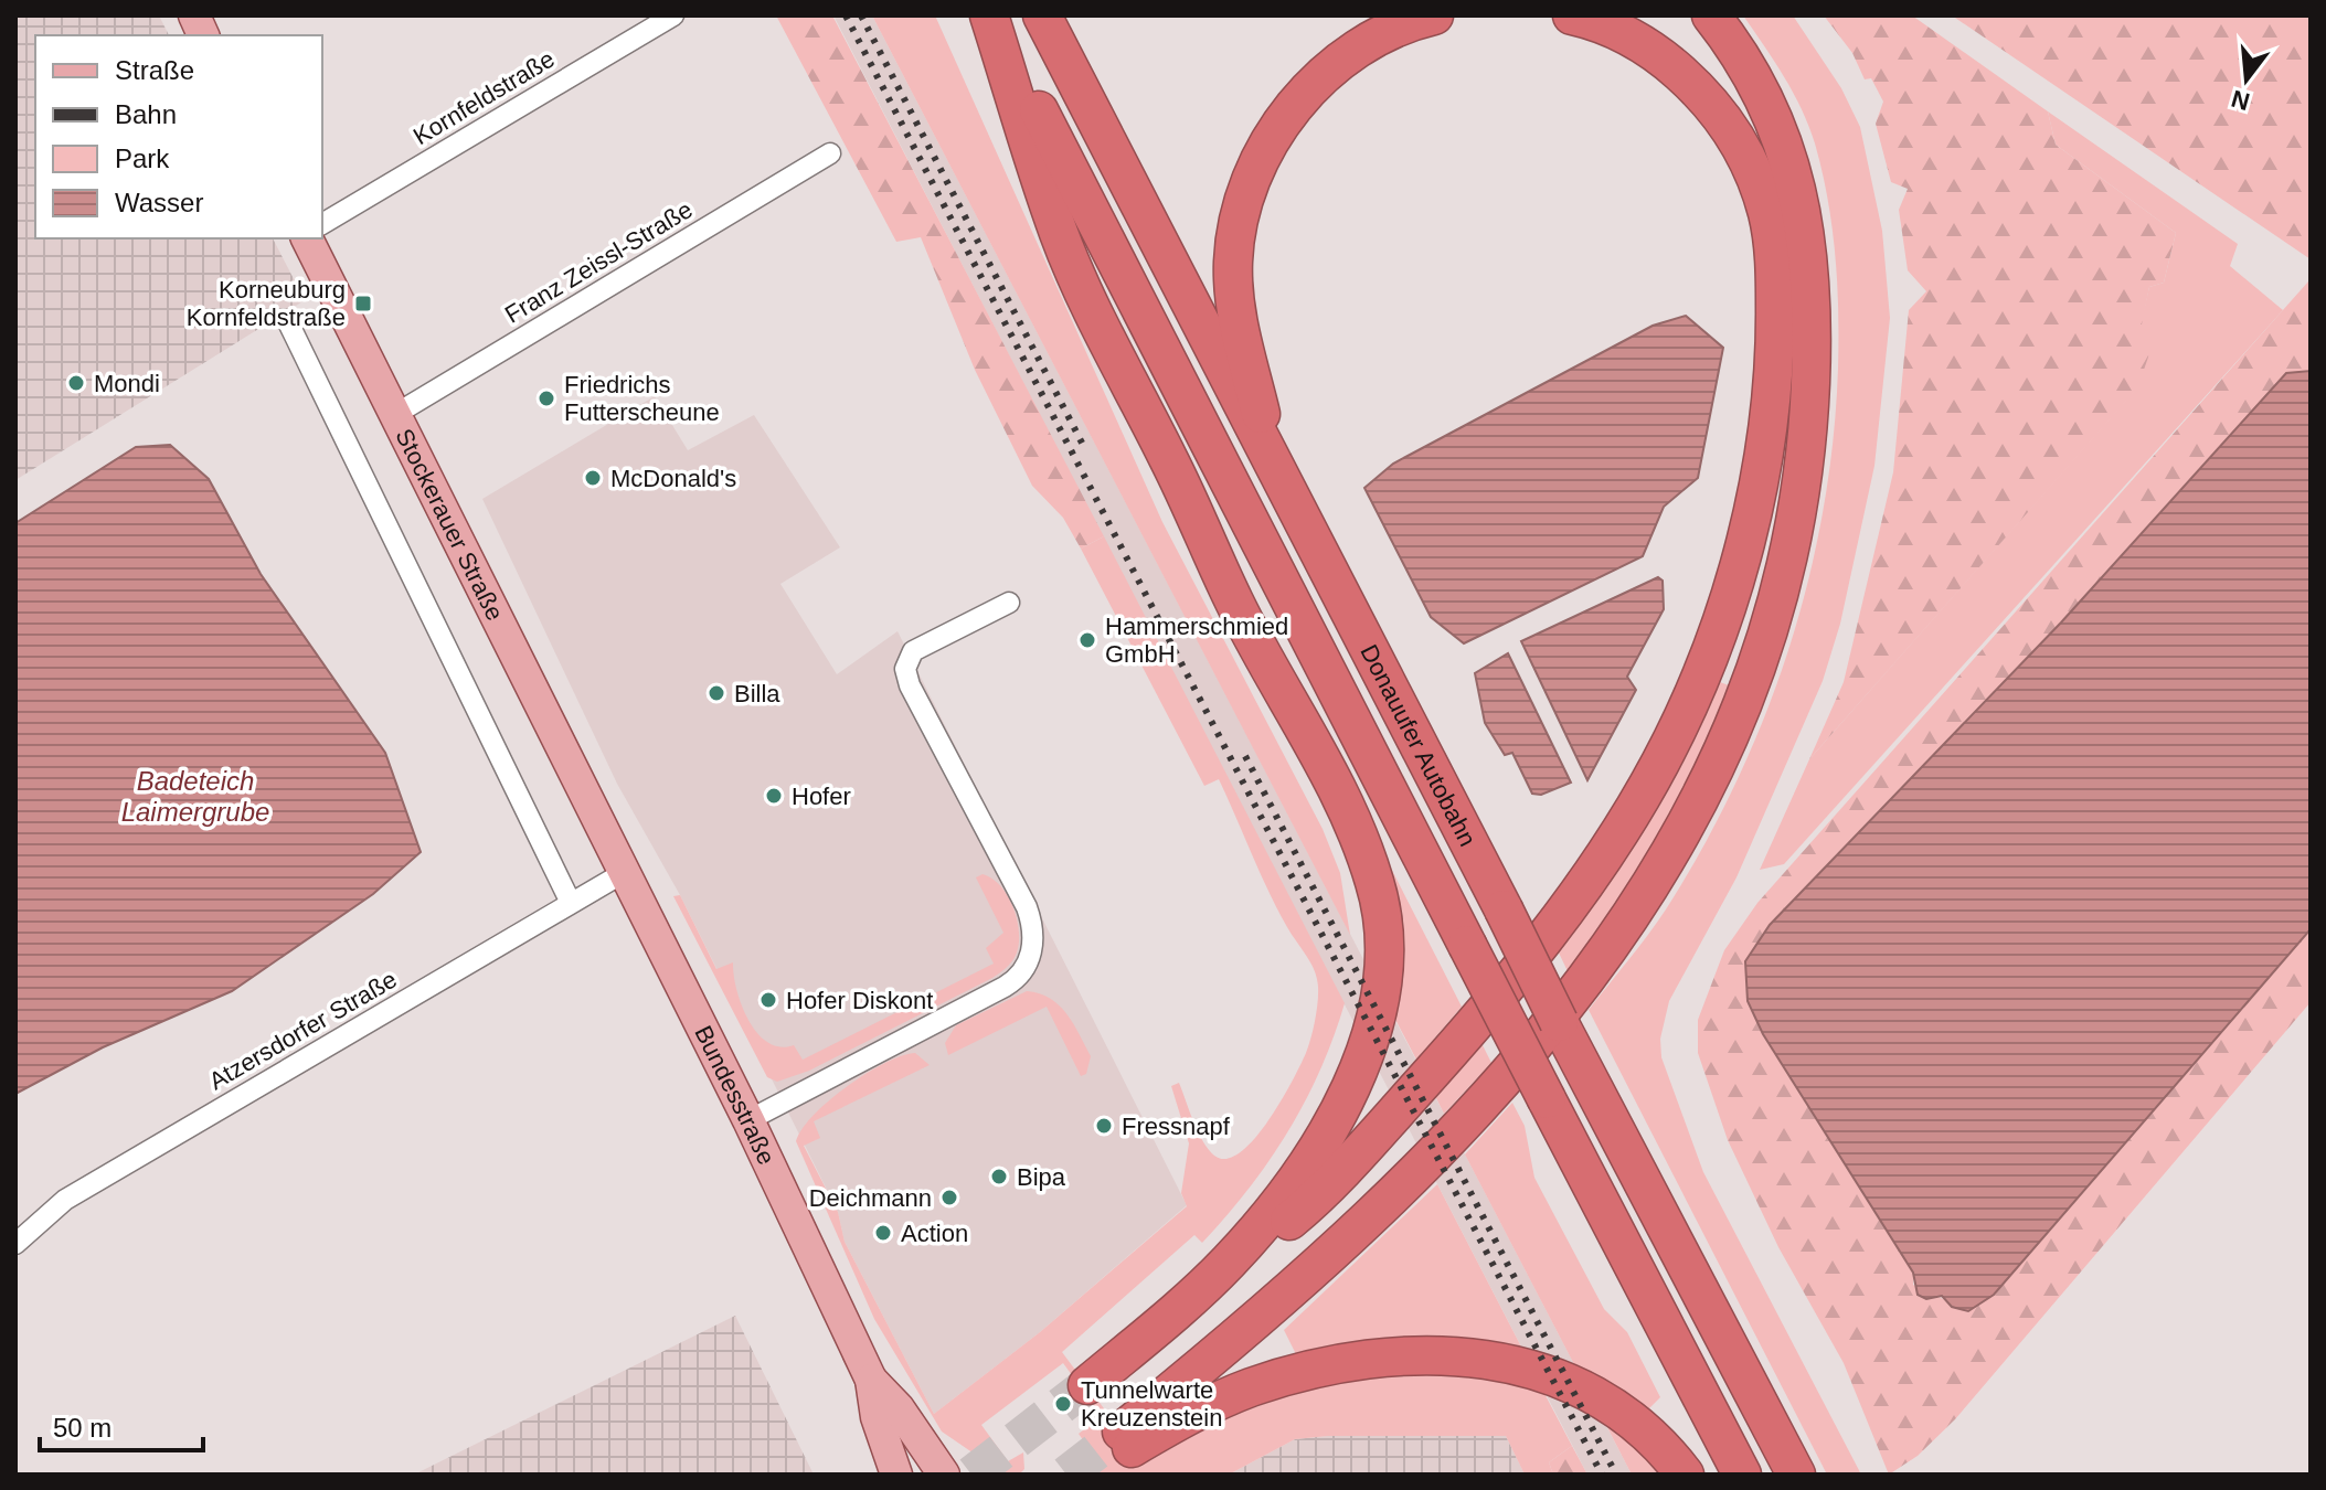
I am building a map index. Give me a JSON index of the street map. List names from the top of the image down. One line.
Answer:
{"streets":{"highway":["Donauufer Autobahn"],"main road":["Stockerauer Straße","Bundesstraße"],"street":["Kornfeldstraße","Franz Zeissl-Straße","Atzersdorfer Straße"]},"crossings":[["Franz Zeissl-Straße","Stockerauer Straße"],["Stockerauer Straße","Bundesstraße"],["Atzersdorfer Straße","Bundesstraße"]],"water":["Badeteich Laimergrube"],"places":{"transit":["Korneuburg Kornfeldstraße"],"other":["Mondi","Friedrichs Futterscheune","McDonald's","Hammerschmied GmbH","Billa","Hofer","Hofer Diskont","Fressnapf","Bipa","Deichmann","Action","Tunnelwarte Kreuzenstein"]},"legend":["Straße","Bahn","Park","Wasser"],"scale_bar":"50 m","north":"bottom"}
